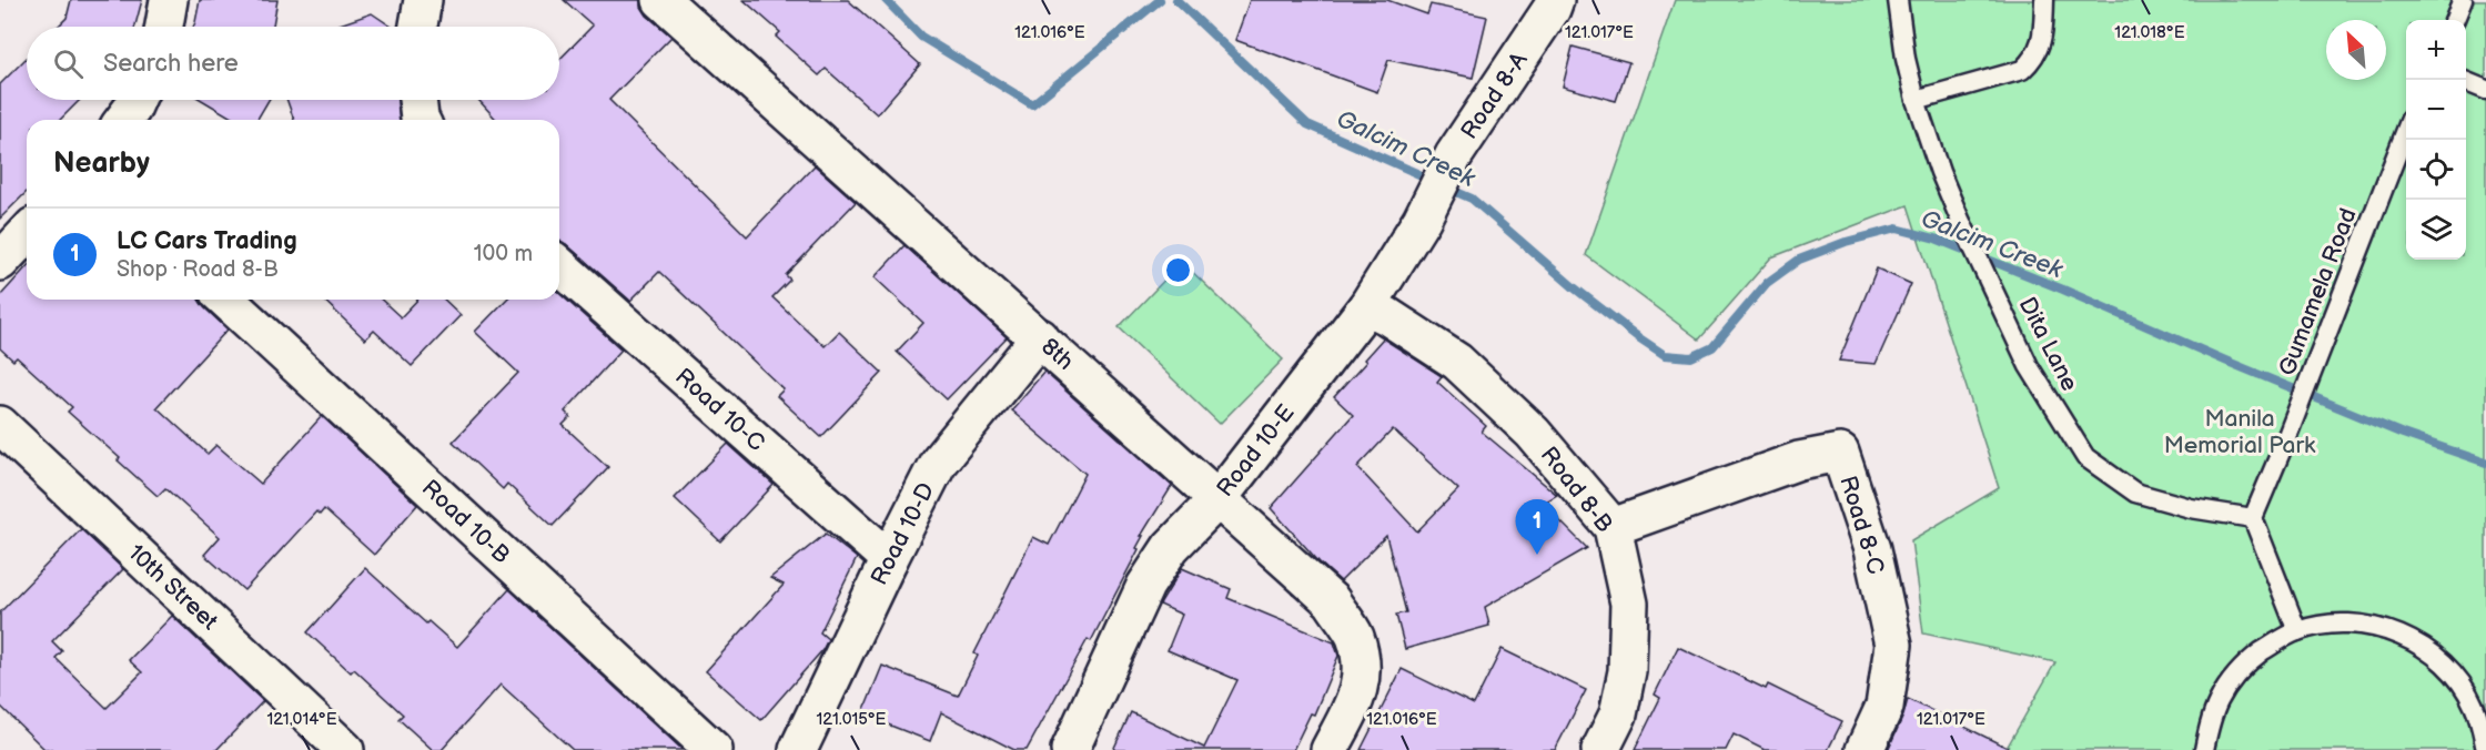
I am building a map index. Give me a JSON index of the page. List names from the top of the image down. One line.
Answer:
{"streets":{"street":["Road 8-A","8th","Road 10-C","Road 10-E","Road 8-B","Road 10-B","Road 8-C","Road 10-D","10th Street"],"lane":["Gumamela Road","Dita Lane"]},"crossings":[["Road 8-A","Road 10-E"],["Gumamela Road","Dita Lane"],["8th","Road 10-E"],["8th","Road 10-D"],["Road 10-C","Road 10-D"],["Road 10-E","Road 8-B"],["Road 8-B","Road 8-C"]],"water":["Galcim Creek"],"parks":["Manila Memorial Park"],"north":"top left","page":{"map_buttons":["+","−"],"search":"Search here","heading":"Nearby","list":[{"mark":"1","name":"LC Cars Trading","note":"Shop · Road 8-B","value":"100 m"}],"pins":"1"},"coordinates":["121.018°E","121.016°E","121.017°E","121.014°E","121.015°E"]}
